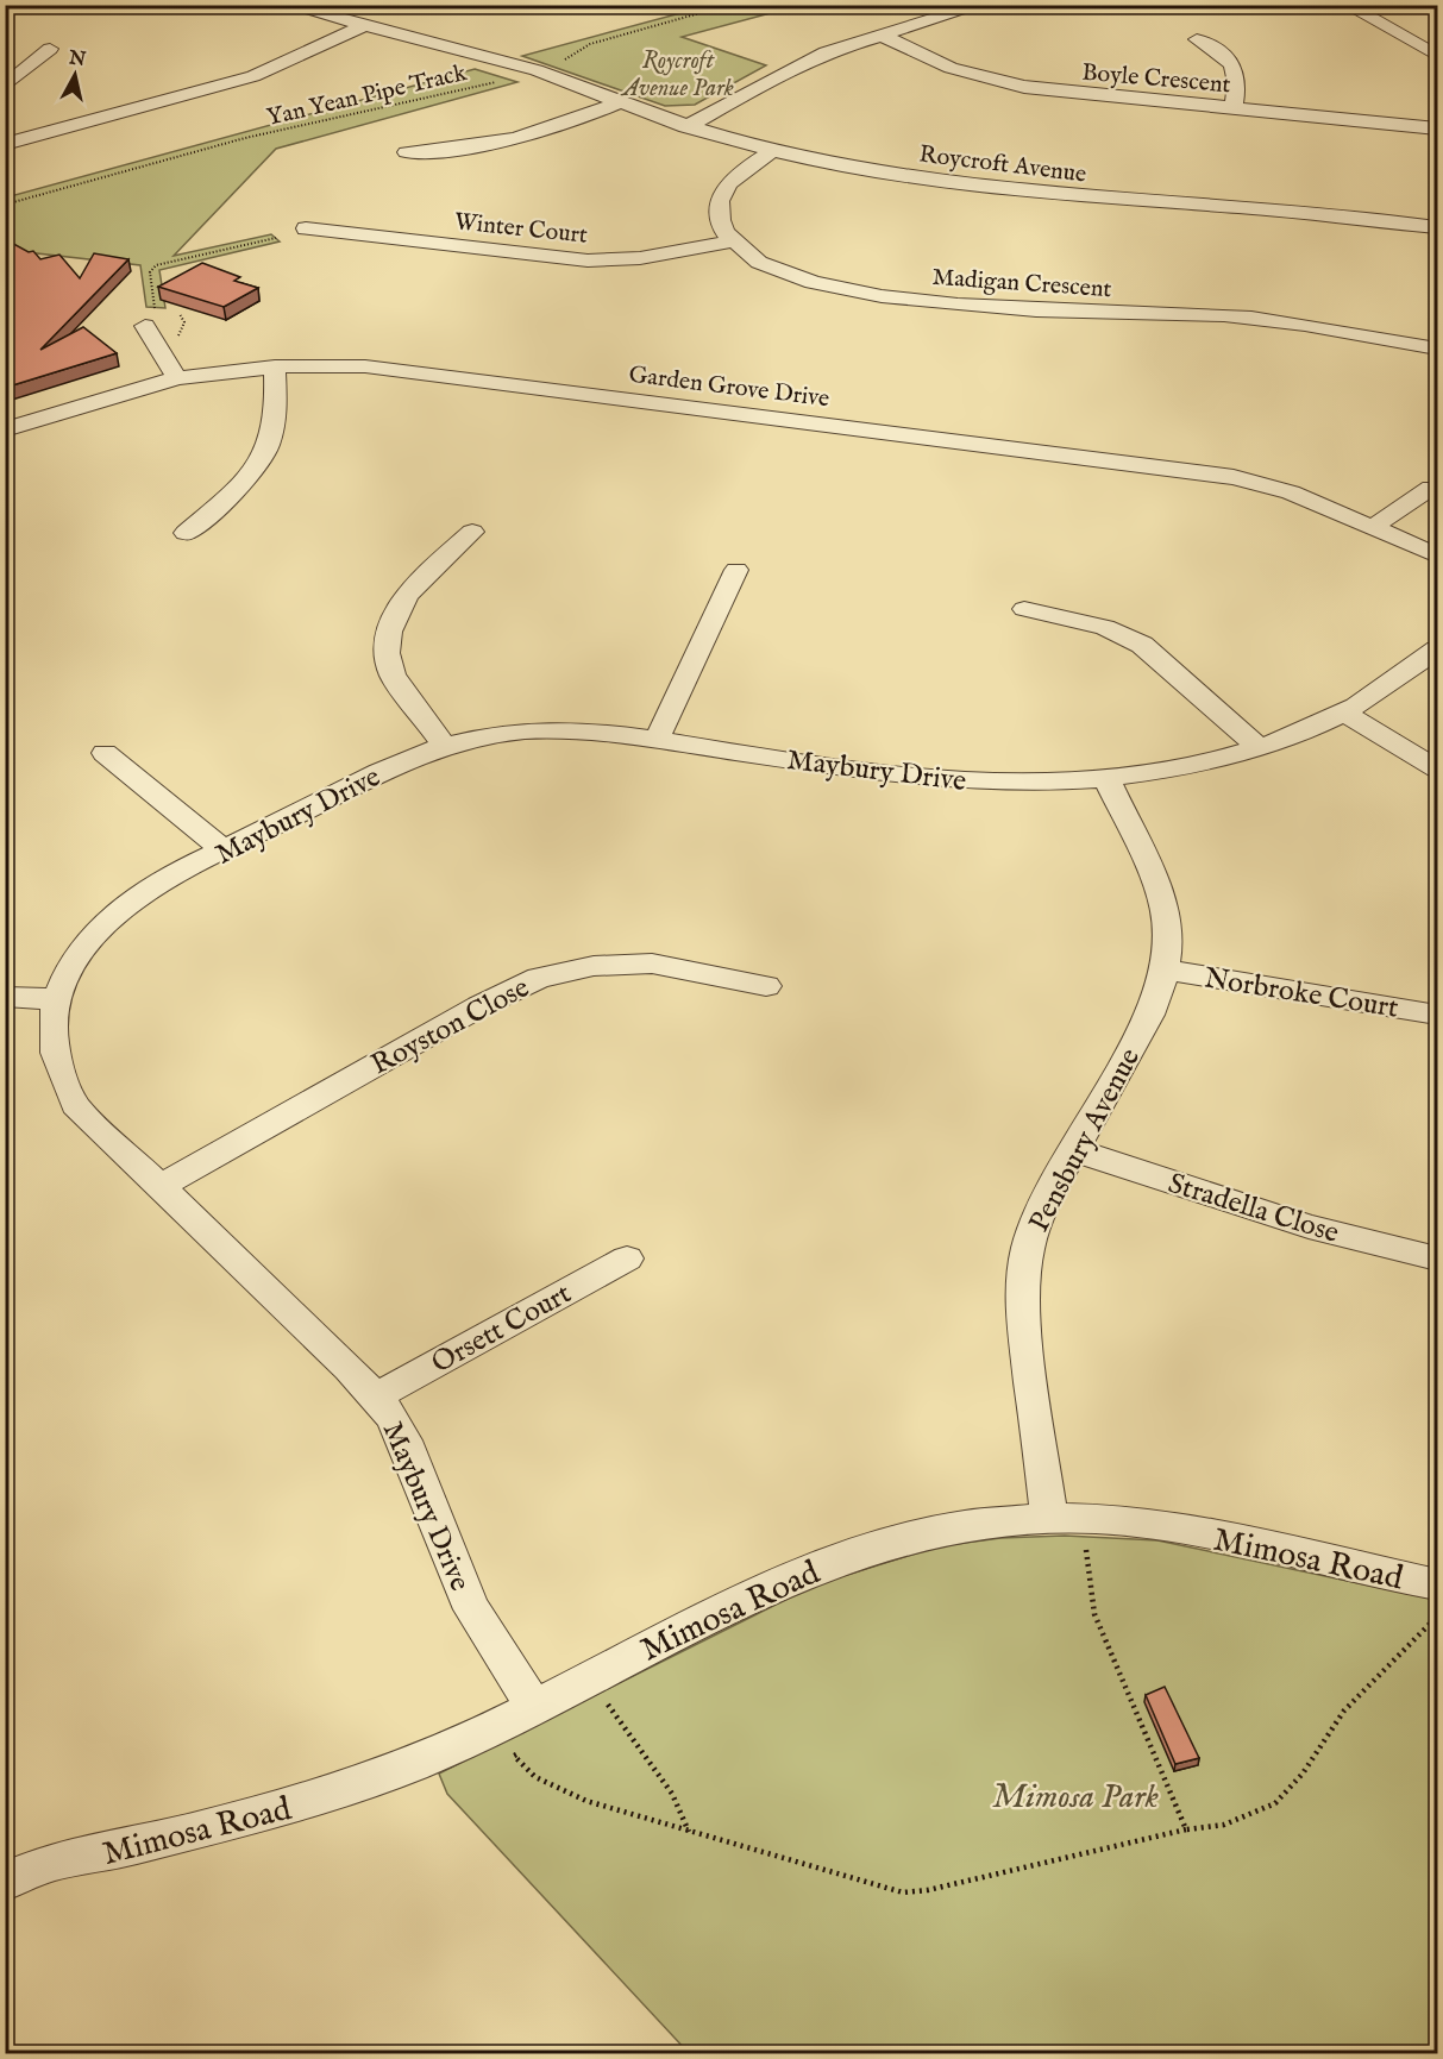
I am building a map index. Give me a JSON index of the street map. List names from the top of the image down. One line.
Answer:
{"streets":{"street":["Boyle Crescent","Roycroft Avenue","Winter Court","Madigan Crescent","Garden Grove Drive","Maybury Drive","Norbroke Court","Royston Close","Pensbury Avenue","Stradella Close","Orsett Court","Mimosa Road"],"path":["Yan Yean Pipe Track"]},"crossings":[["Yan Yean Pipe Track","Roycroft Avenue"],["Winter Court","Madigan Crescent"],["Maybury Drive","Royston Close"],["Maybury Drive","Pensbury Avenue"],["Maybury Drive","Orsett Court"],["Maybury Drive","Mimosa Road"],["Norbroke Court","Pensbury Avenue"],["Pensbury Avenue","Stradella Close"],["Pensbury Avenue","Mimosa Road"]],"parks":["Roycroft Avenue Park","Mimosa Park"],"north":"top"}
